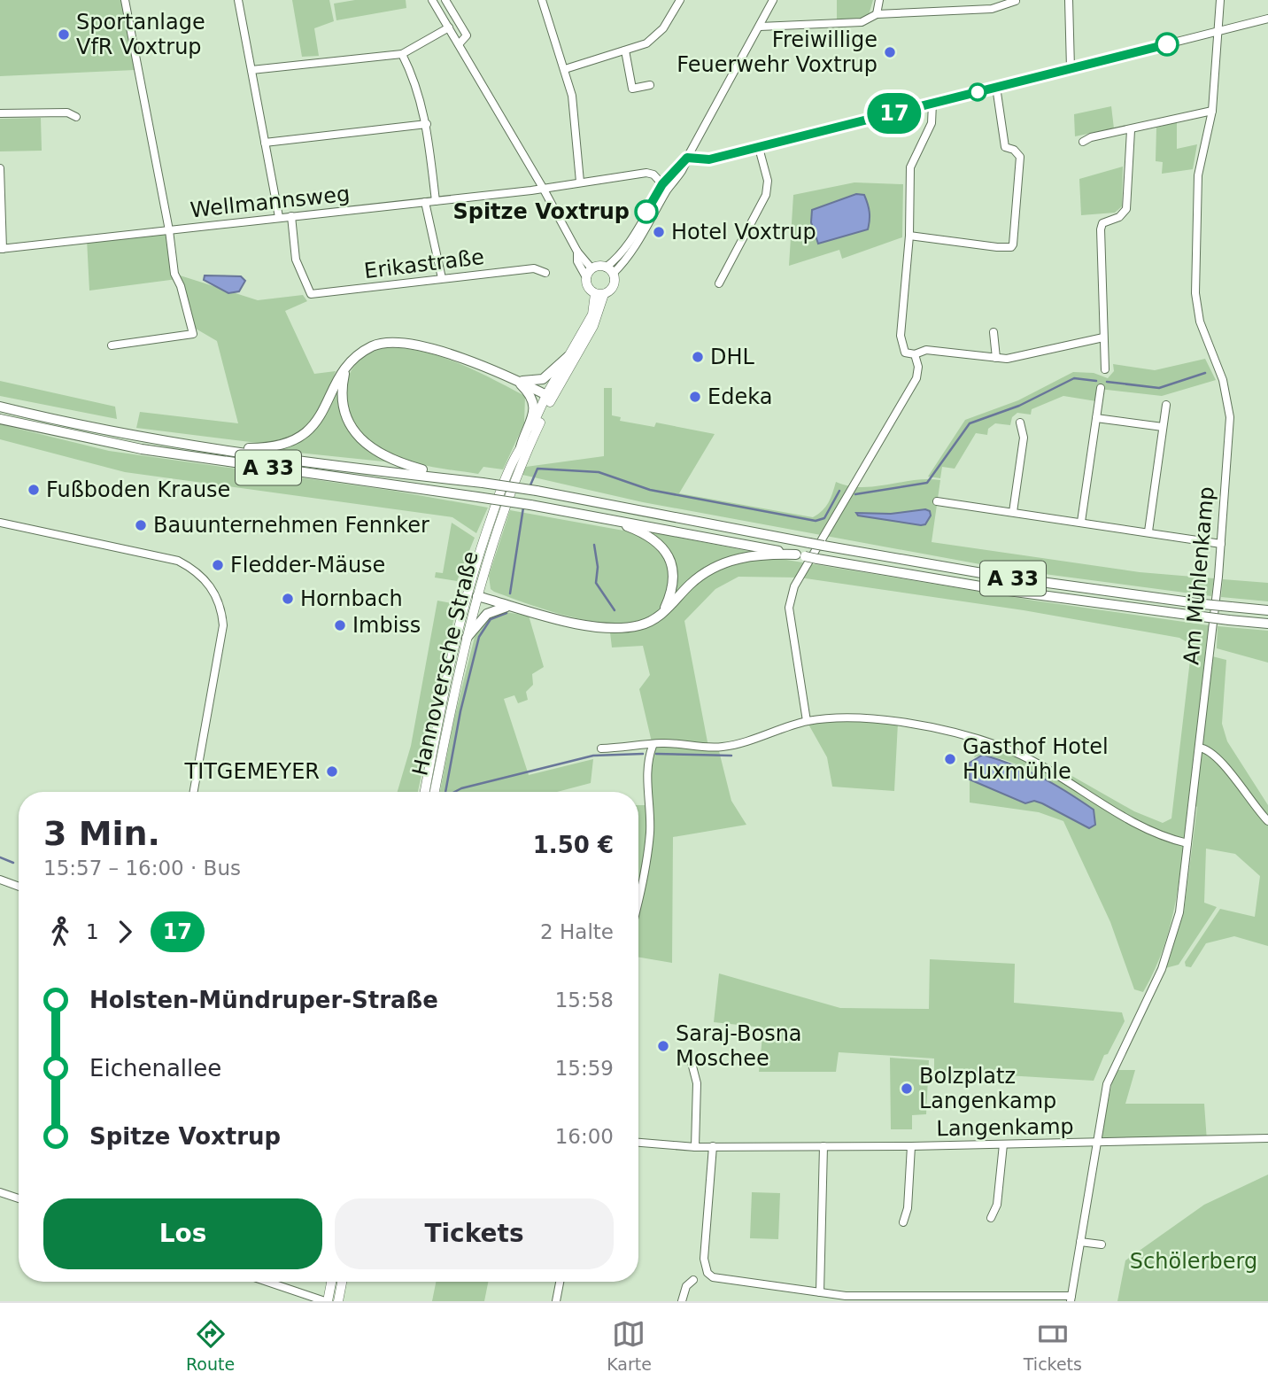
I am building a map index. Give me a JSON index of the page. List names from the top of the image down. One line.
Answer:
{"streets":{"highway":["A 33"],"main road":["Hannoversche Straße"],"street":["Wellmannsweg","Erikastraße","Am Mühlenkamp","Langenkamp"]},"crossings":[["Wellmannsweg","Erikastraße"],["Am Mühlenkamp","Langenkamp"]],"parks":["Schölerberg"],"places":["Sportanlage VfR Voxtrup","Freiwillige Feuerwehr Voxtrup","Spitze Voxtrup","Hotel Voxtrup","DHL","Edeka","Fußboden Krause","Bauunternehmen Fennker","Fledder-Mäuse","Hornbach","Imbiss","Gasthof Hotel Huxmühle","TITGEMEYER","Saraj-Bosna Moschee","Bolzplatz Langenkamp"],"lines":["bus line 17"],"page":{"on_map":"17","heading":["3 Min.","15:57 – 16:00 · Bus","1.50 €"],"legs":["1","17","2 Halte"],"list":[{"name":"Holsten-Mündruper-Straße","value":"15:58"},{"name":"Eichenallee","value":"15:59"},{"name":"Spitze Voxtrup","value":"16:00"}],"buttons":["Los","Tickets"],"tabs":["Route","Karte","Tickets"]}}
